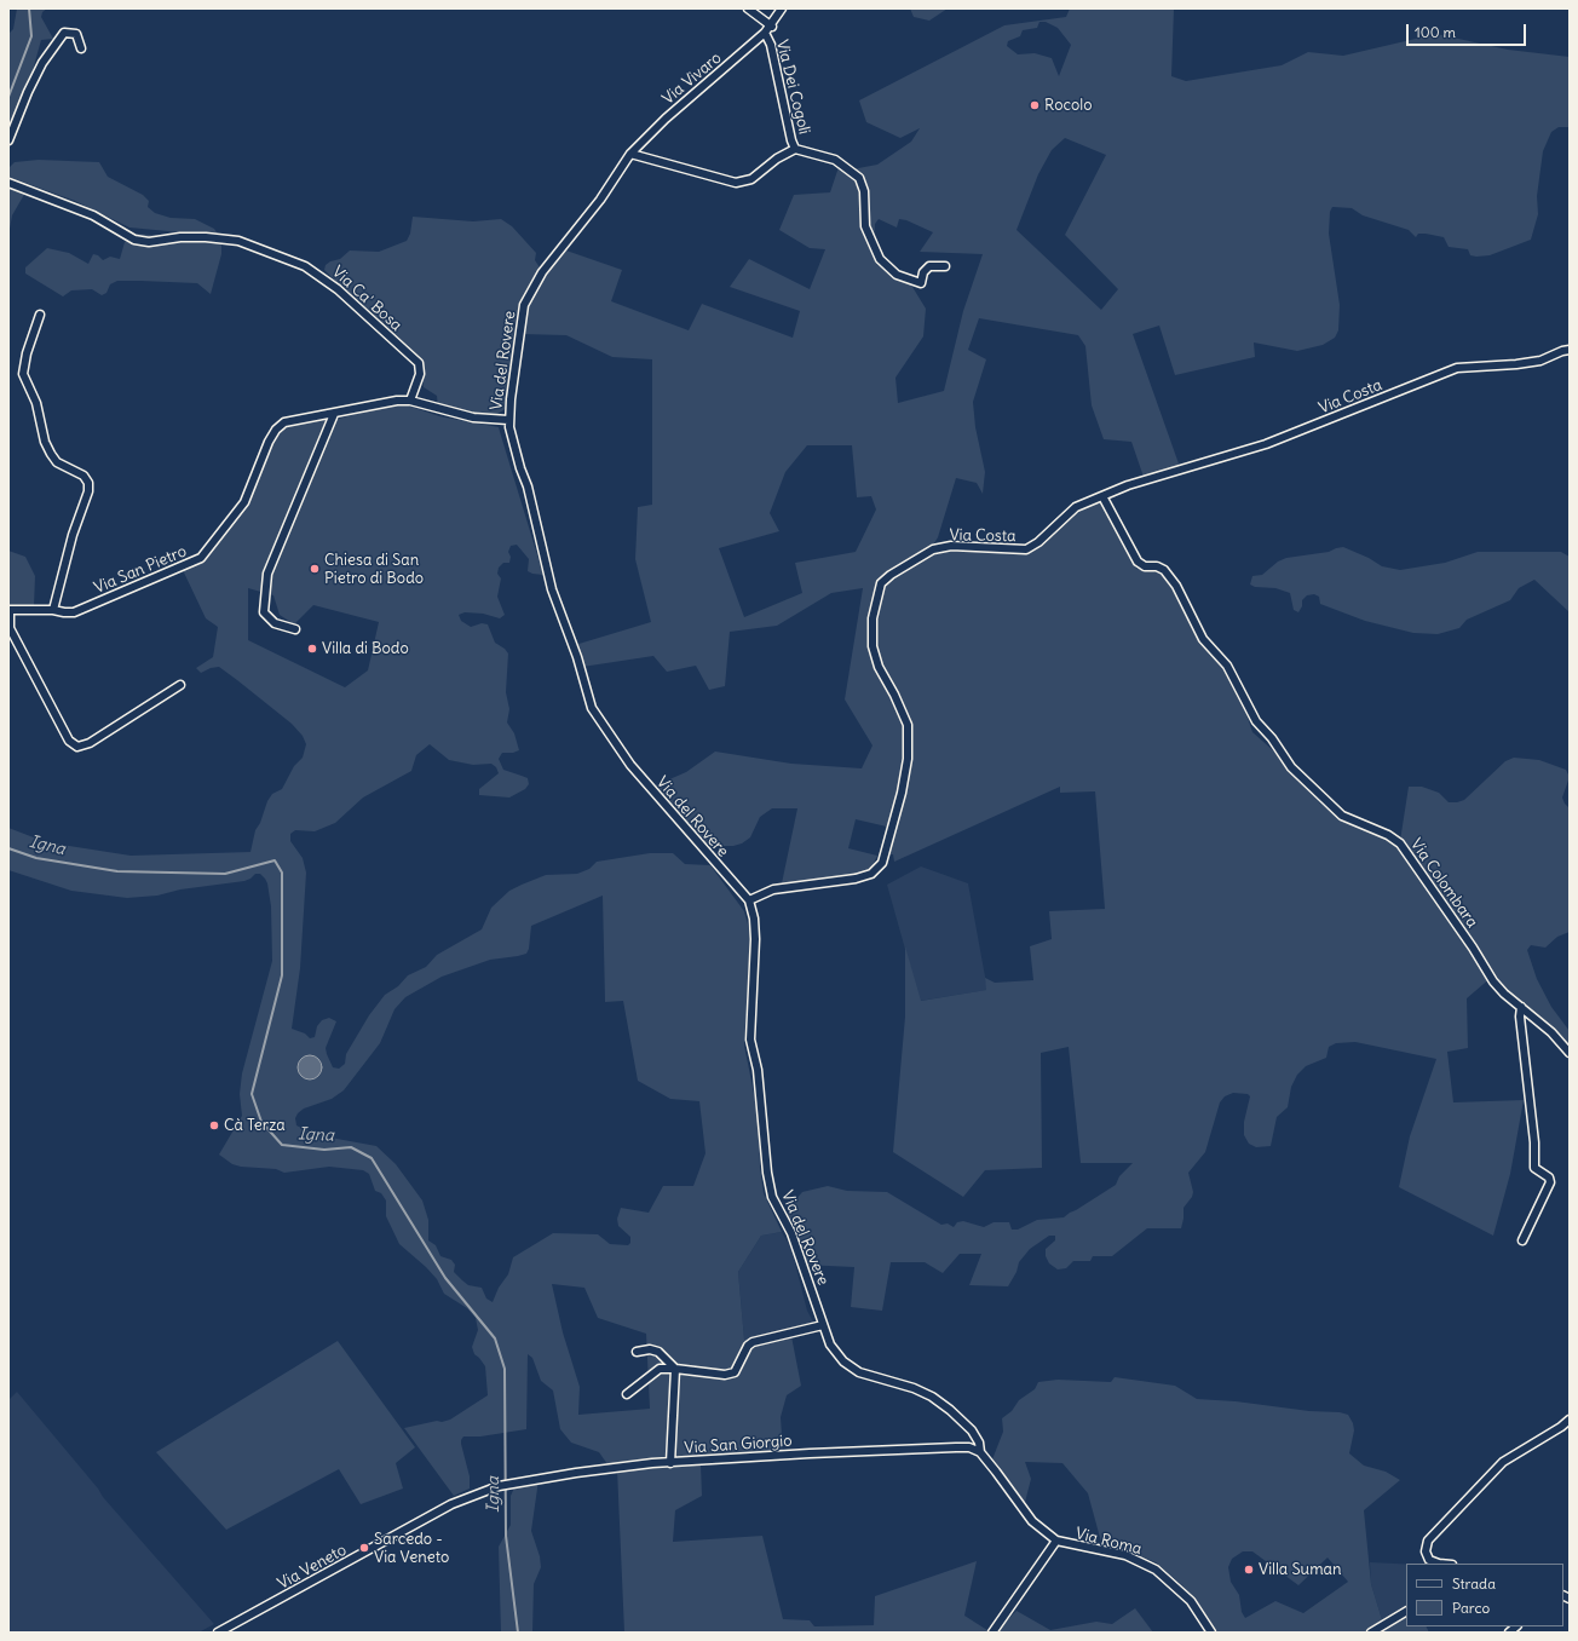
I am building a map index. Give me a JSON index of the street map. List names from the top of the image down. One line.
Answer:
{"streets":{"street":["Via Vivaro","Via Dei Cogoli","Via Ca' Bosa","Via del Rovere","Via Costa","Via San Pietro","Via Colombara","Via San Giorgio","Via Roma","Via Veneto"]},"crossings":[["Via Vivaro","Via Dei Cogoli"],["Via Vivaro","Via del Rovere"],["Via Dei Cogoli","Via del Rovere"],["Via Ca' Bosa","Via San Pietro"],["Via del Rovere","Via Costa"],["Via del Rovere","Via San Pietro"],["Via del Rovere","Via San Giorgio"],["Via del Rovere","Via Roma"],["Via Costa","Via Colombara"],["Via San Giorgio","Via Roma"],["Via San Giorgio","Via Veneto"]],"water":["Igna"],"places":["Rocolo","Chiesa di San Pietro di Bodo","Villa di Bodo","Cà Terza","Sarcedo - Via Veneto","Villa Suman"],"legend":["Strada","Parco"],"scale_bar":"100 m"}
